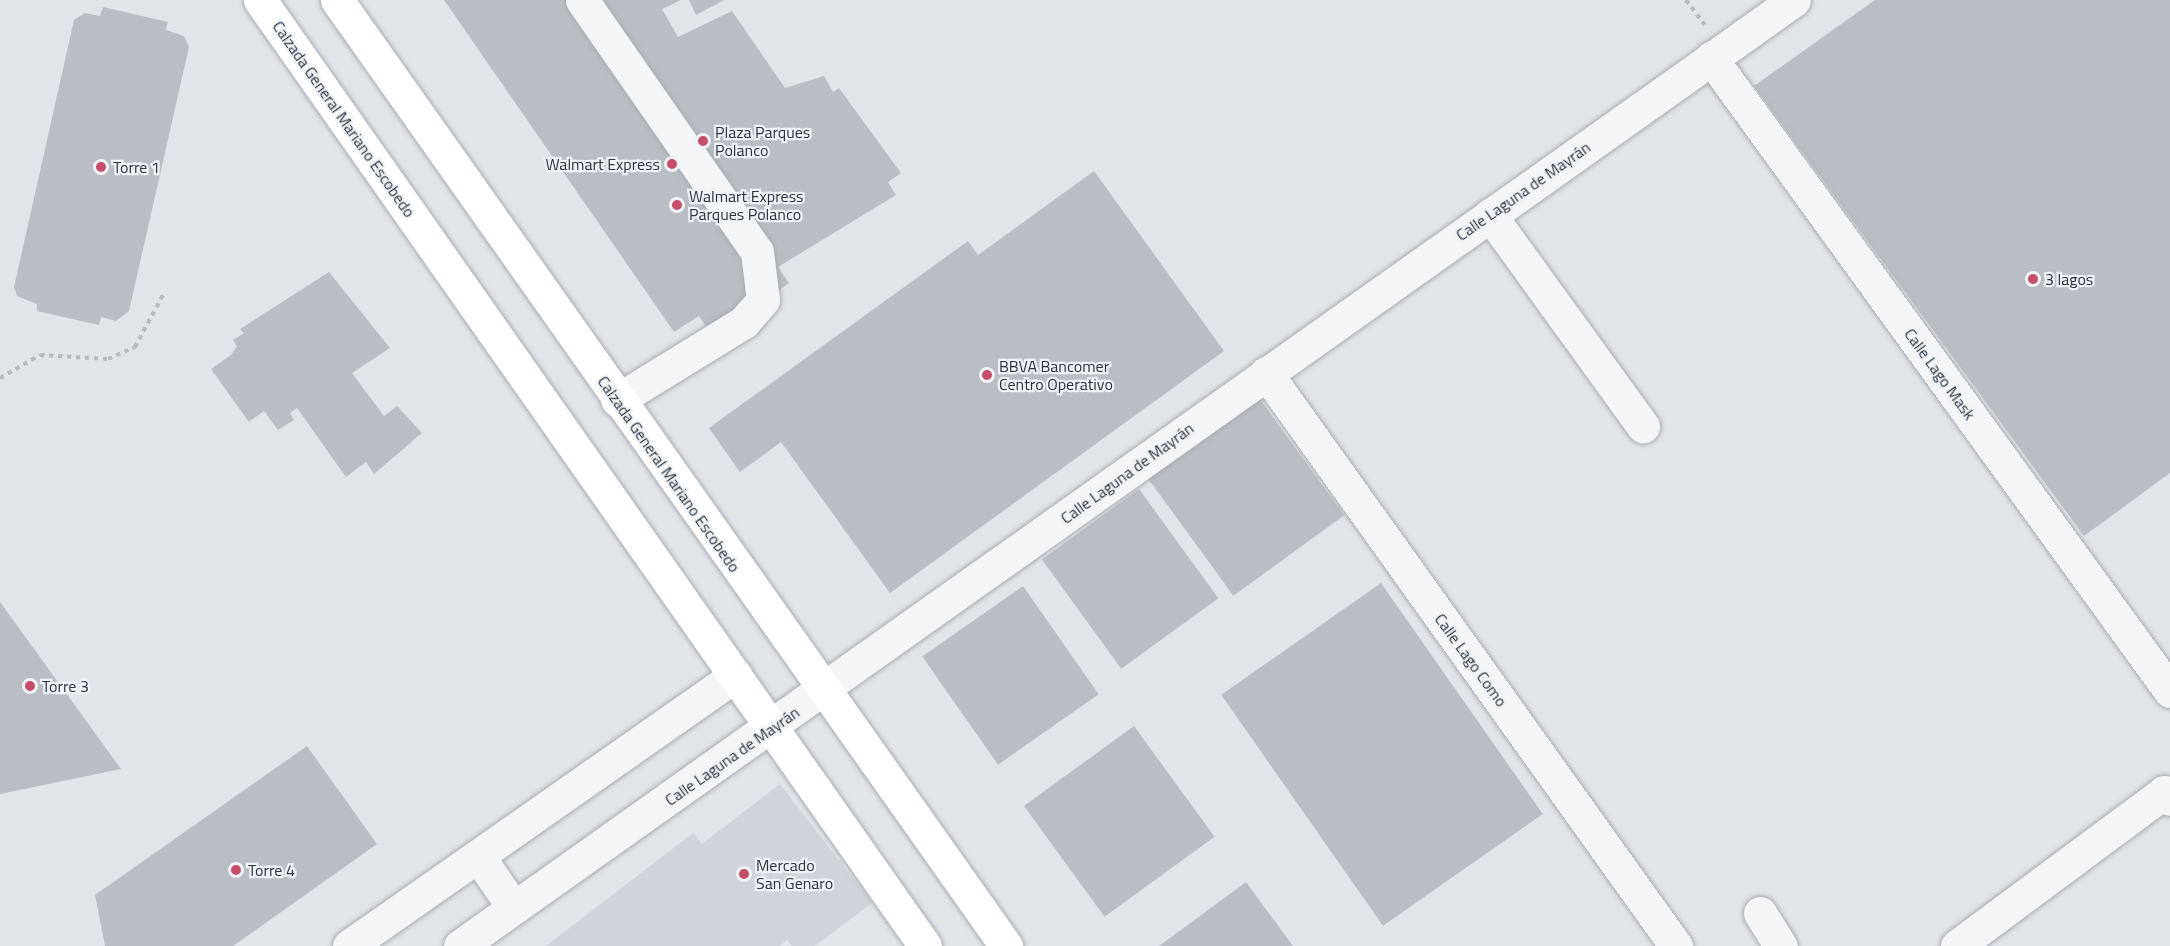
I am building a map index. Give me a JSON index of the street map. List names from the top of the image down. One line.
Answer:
{"streets":{"main road":["Calzada General Mariano Escobedo"],"street":["Calle Laguna de Mayrán","Calle Lago Mask","Calle Lago Como"]},"crossings":[["Calzada General Mariano Escobedo","Calle Laguna de Mayrán"],["Calle Laguna de Mayrán","Calle Lago Mask"],["Calle Laguna de Mayrán","Calle Lago Como"]],"places":["Plaza Parques Polanco","Walmart Express","Torre 1","Walmart Express Parques Polanco","3 lagos","BBVA Bancomer Centro Operativo","Torre 3","Torre 4","Mercado San Genaro"]}
